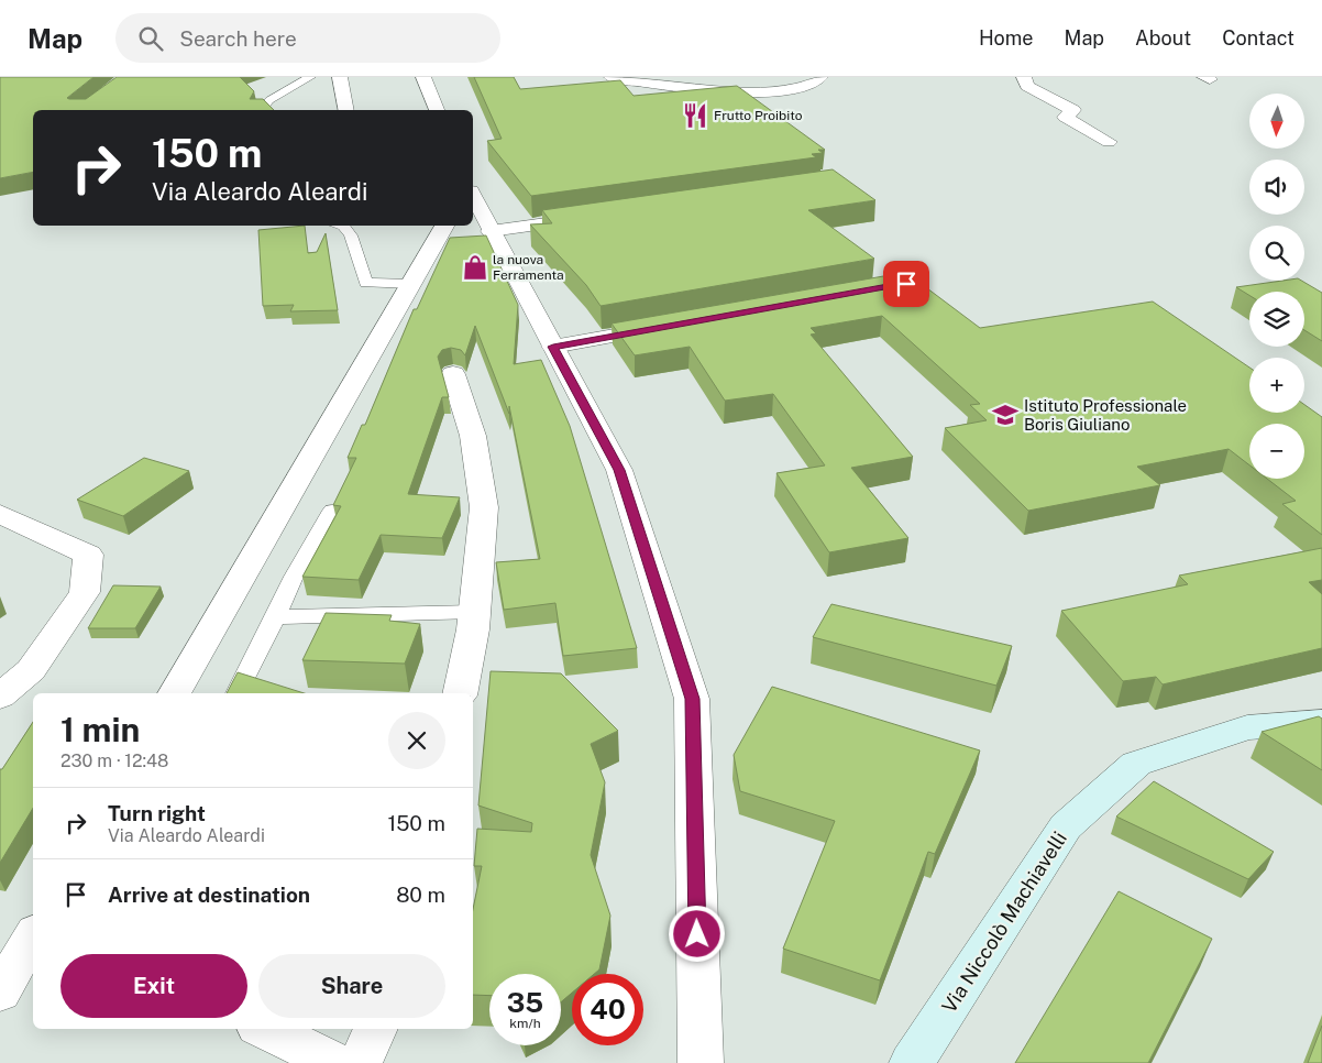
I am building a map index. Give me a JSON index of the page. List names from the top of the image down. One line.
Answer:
{"streets":{"main road":["Via Niccolò Machiavelli"]},"places":{"restaurant":["Frutto Proibito"],"shop":["la nuova Ferramenta"],"school or university":["Istituto Professionale Boris Giuliano"]},"north":"bottom","page":{"header":"Map","search":"Search here","nav":["Home","Map","About","Contact"],"map_buttons":["+","−"],"turn":["150 m","Via Aleardo Aleardi"],"heading":["1 min","230 m · 12:48"],"list":[{"name":"Turn right","note":"Via Aleardo Aleardi","value":"150 m"},{"name":"Arrive at destination","value":"80 m"}],"buttons":["Exit","Share"],"speed":"35 km/h","limit":"40"}}
